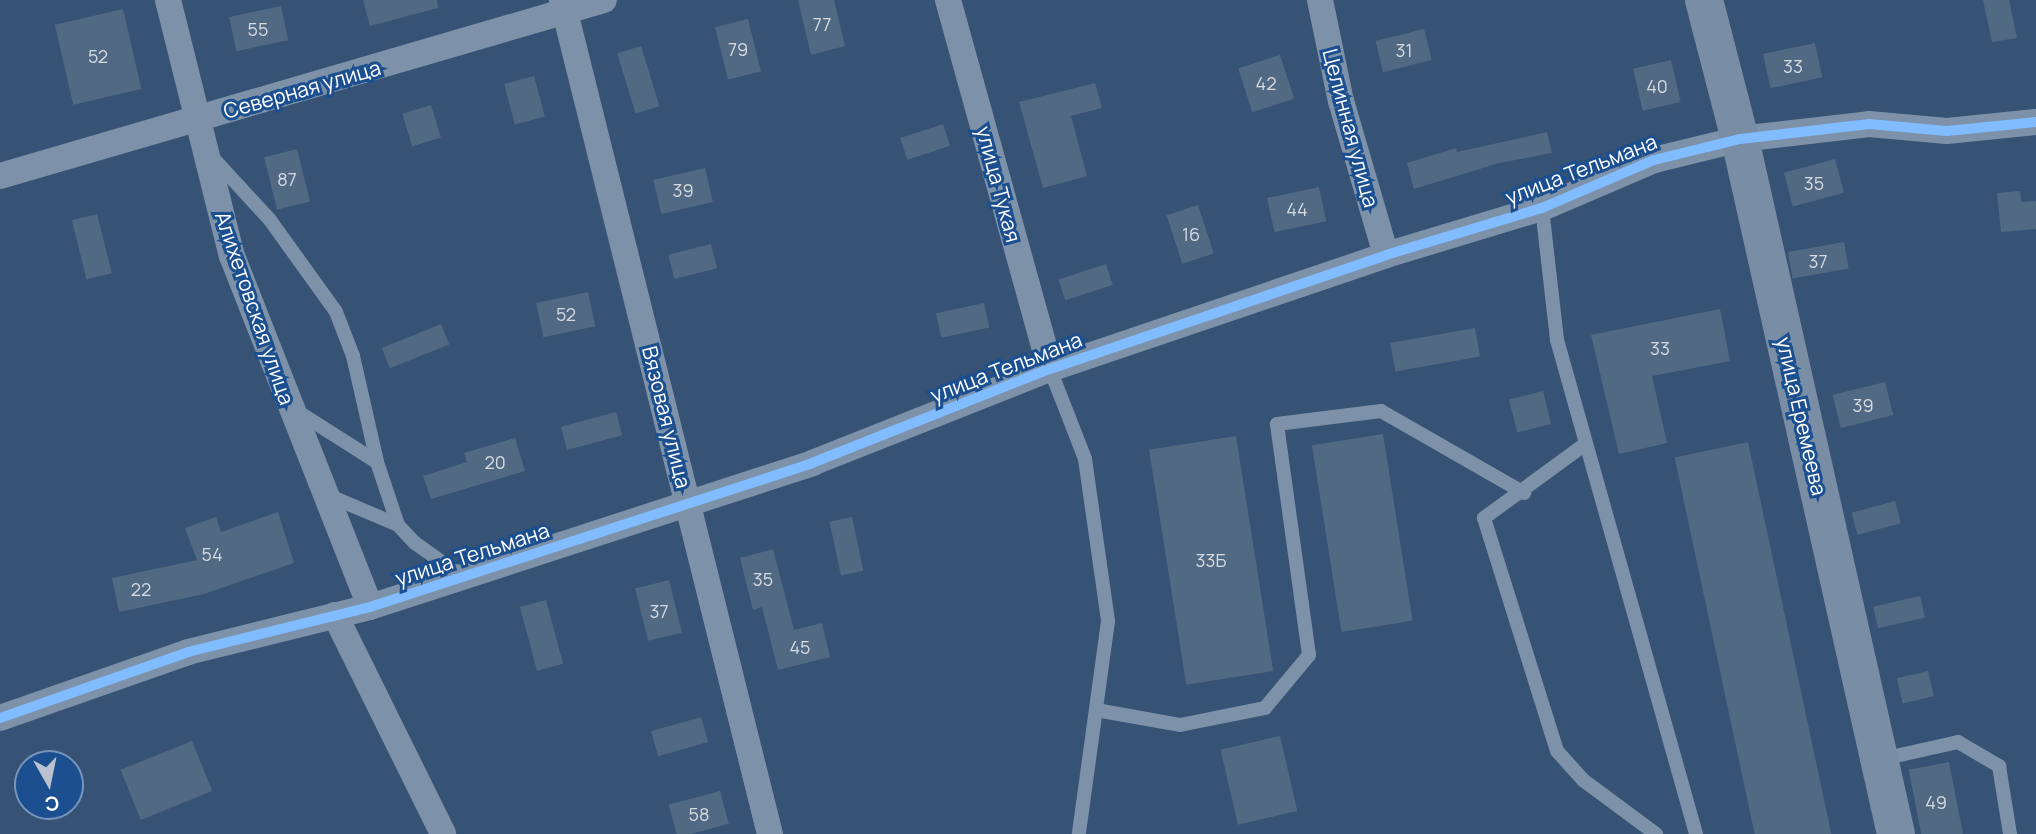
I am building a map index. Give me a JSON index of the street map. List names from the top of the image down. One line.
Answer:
{"streets":{"street":["Северная улица","Целинная улица","улица Тельмана","улица Тукая","Алихетовская улица","улица Еремеева","Вязовая улица"]},"crossings":[["Северная улица","Алихетовская улица"],["Северная улица","Вязовая улица"],["Целинная улица","улица Тельмана"],["улица Тельмана","улица Тукая"],["улица Тельмана","Алихетовская улица"],["улица Тельмана","улица Еремеева"],["улица Тельмана","Вязовая улица"]],"house_numbers":["77","55","79","31","52","33","42","40","87","35","39","44","16","37","52","33","39","20","54","33Б","35","22","37","45","49","58"],"north":"bottom"}
